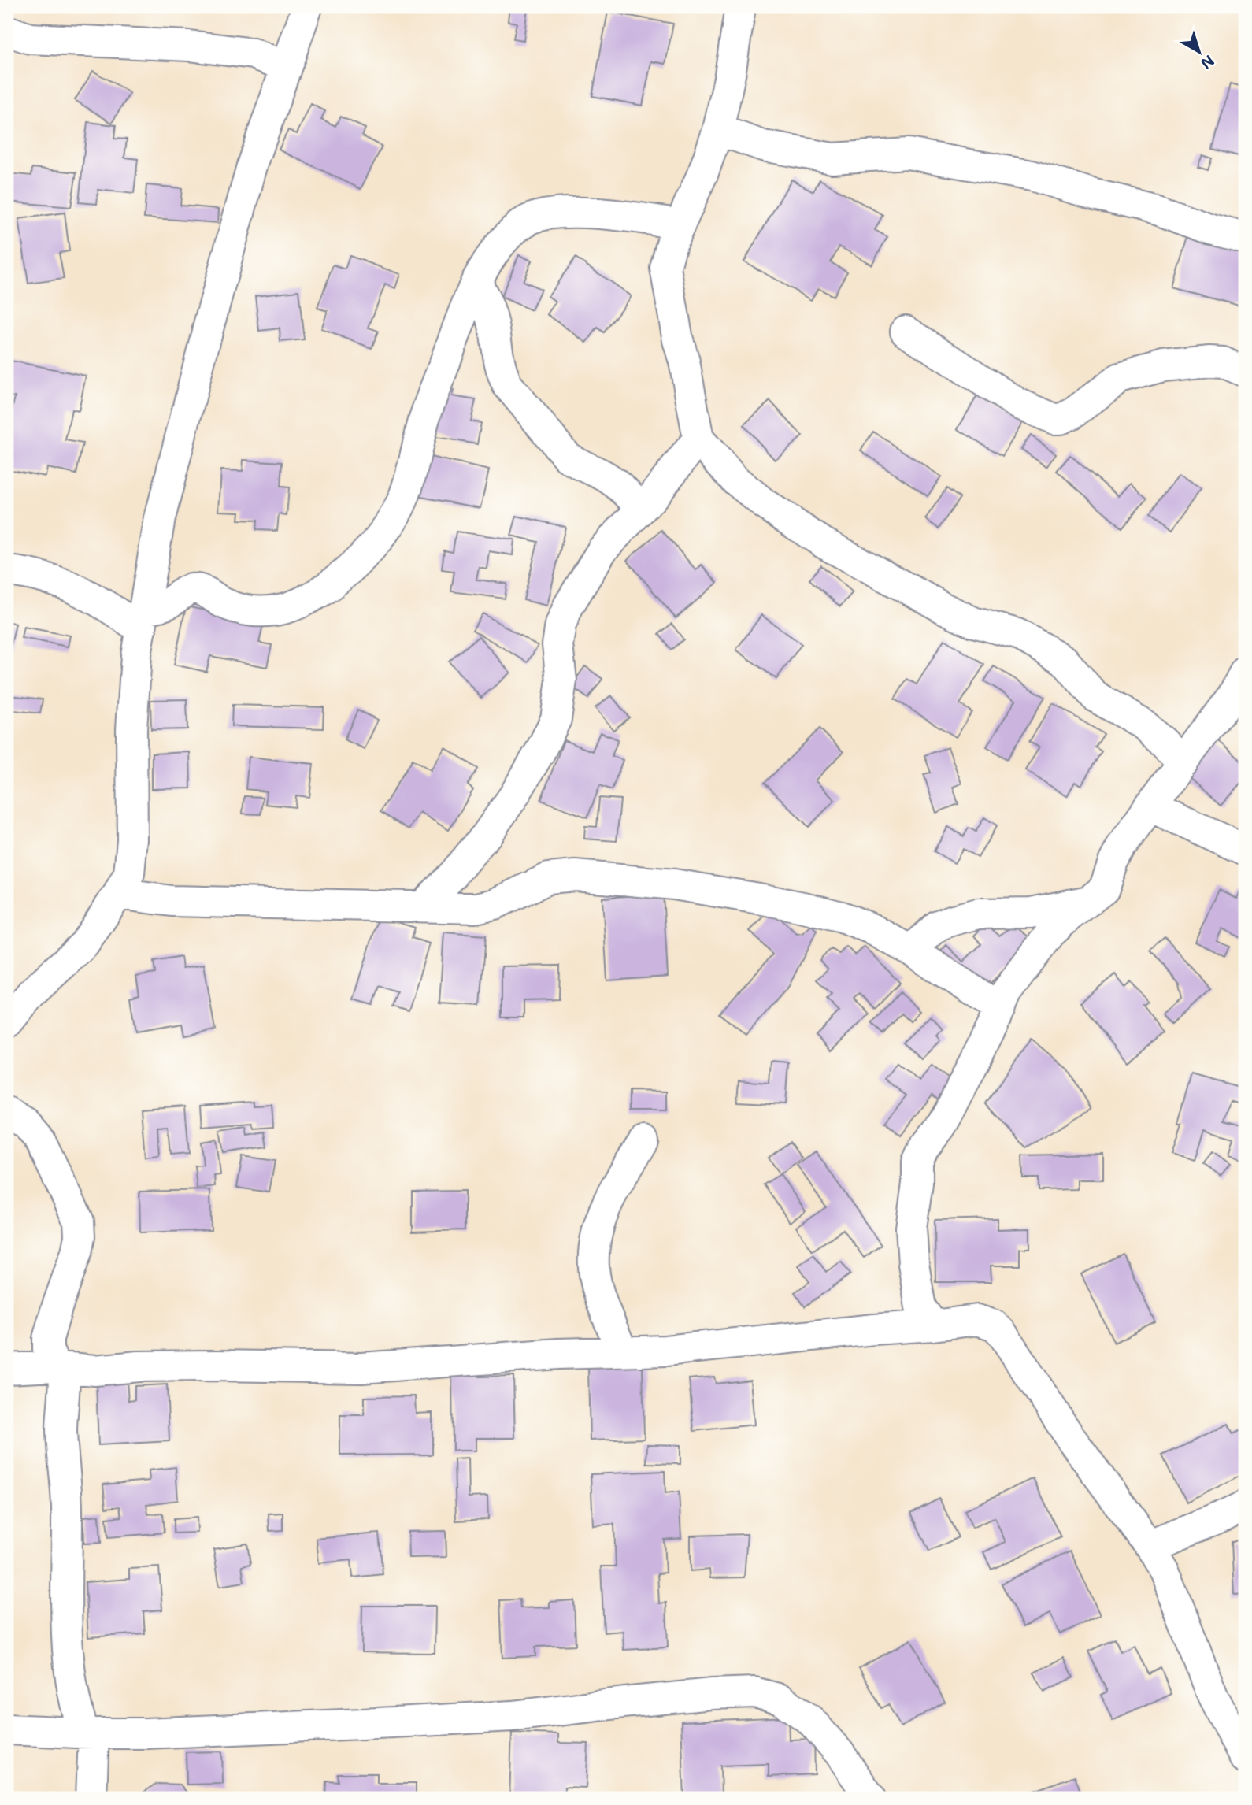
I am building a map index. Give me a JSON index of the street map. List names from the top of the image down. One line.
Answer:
{"north":"bottom right"}
